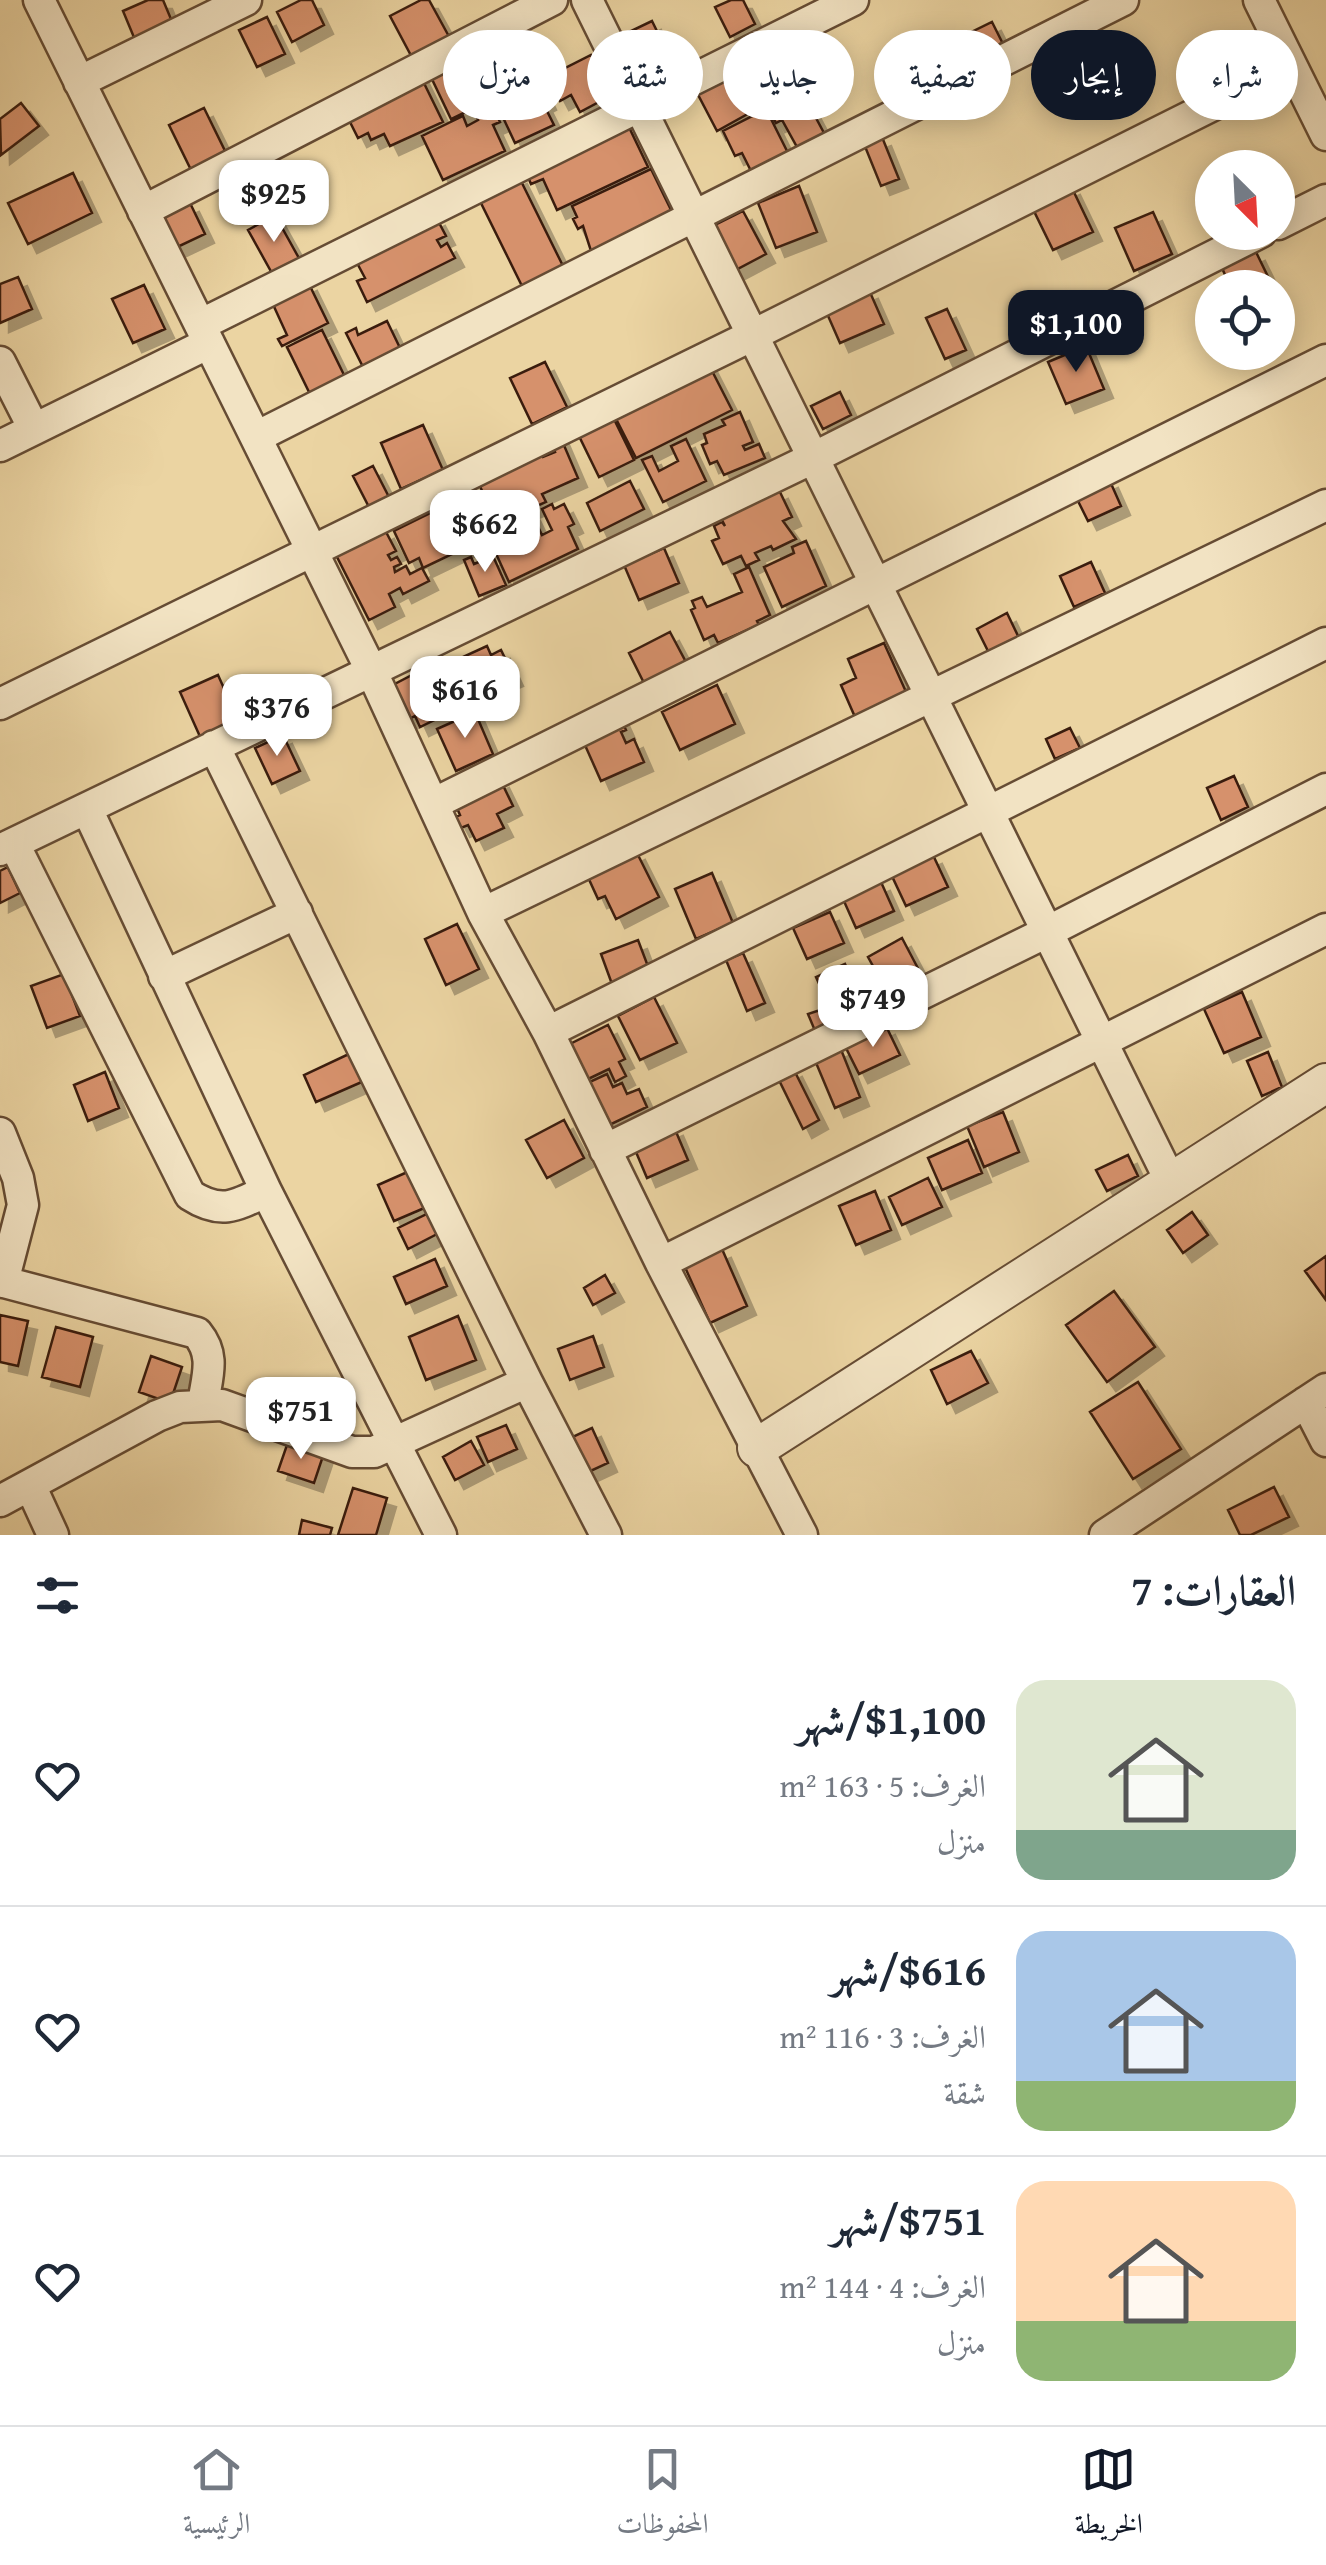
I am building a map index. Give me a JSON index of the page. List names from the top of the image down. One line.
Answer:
{"north":"bottom right","page":{"chip":["شراء","إيجار","تصفية","جديد","شقة","منزل"],"price":["$925","$1,100","$662","$616","$376","$749","$751"],"heading":"العقارات: 7","list":[{"name":"$1,100/شهر","note":"الغرف: 5 · 163 m² · منزل"},{"name":"$616/شهر","note":"الغرف: 3 · 116 m² · شقة"},{"name":"$751/شهر","note":"الغرف: 4 · 144 m² · منزل"}],"tabs":["الخريطة","المحفوظات","الرئيسية"]}}
